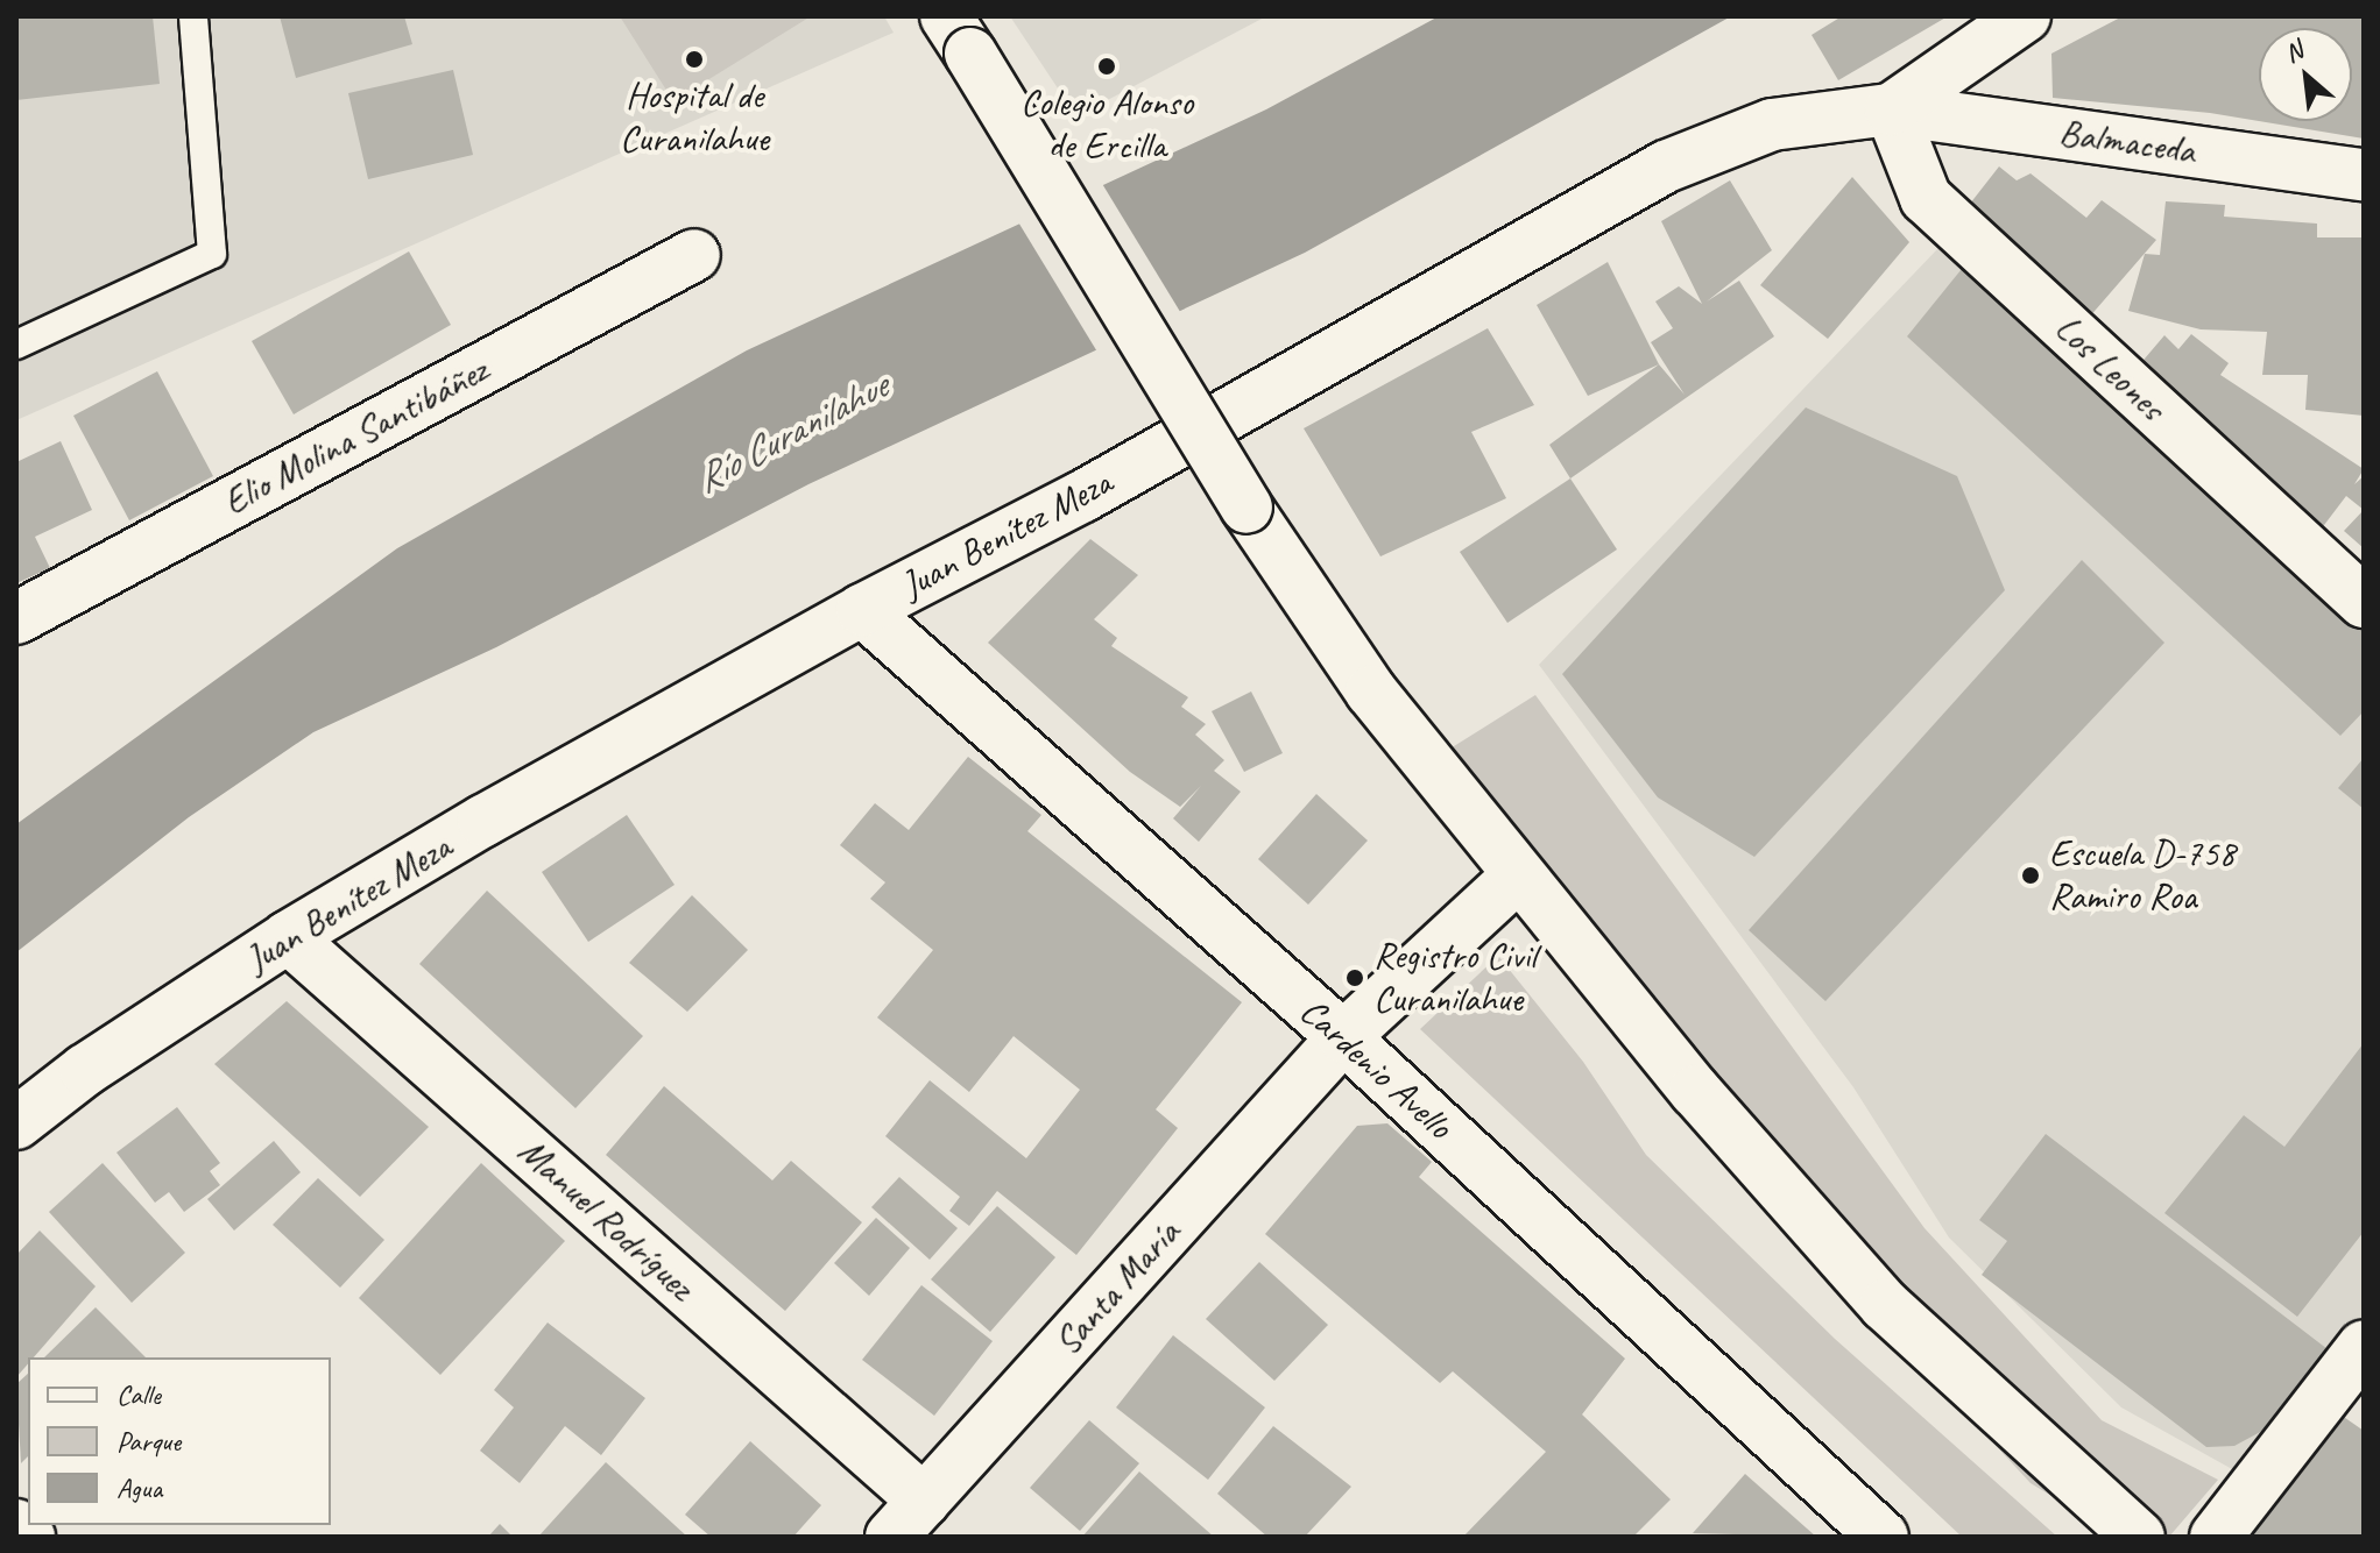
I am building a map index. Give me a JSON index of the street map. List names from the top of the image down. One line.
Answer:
{"streets":{"street":["Balmaceda","Los Leones","Elio Molina Santibáñez","Juan Benítez Meza","Cardenio Avello","Manuel Rodríguez","Santa María"]},"crossings":[["Balmaceda","Los Leones"],["Balmaceda","Juan Benítez Meza"],["Los Leones","Juan Benítez Meza"],["Juan Benítez Meza","Cardenio Avello"],["Juan Benítez Meza","Manuel Rodríguez"],["Cardenio Avello","Santa María"],["Manuel Rodríguez","Santa María"]],"water":["Río Curanilahue"],"places":["Hospital de Curanilahue","Colegio Alonso de Ercilla","Escuela D-758 Ramiro Roa","Registro Civil Curanilahue"],"legend":["Calle","Parque","Agua"],"north":"top left"}
